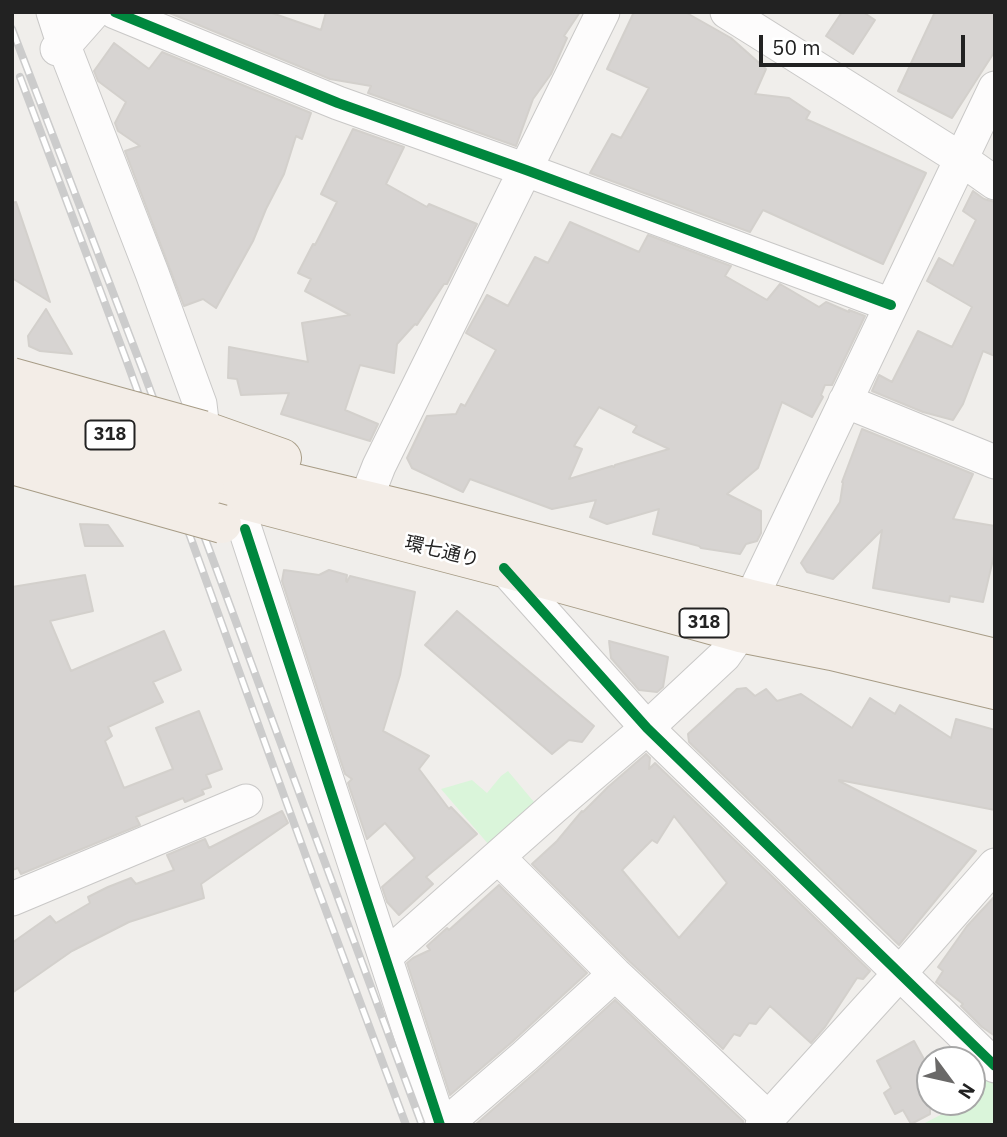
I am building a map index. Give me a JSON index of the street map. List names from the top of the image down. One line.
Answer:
{"streets":{"main road":["318","環七通り"]},"scale_bar":"50 m","north":"bottom right"}
